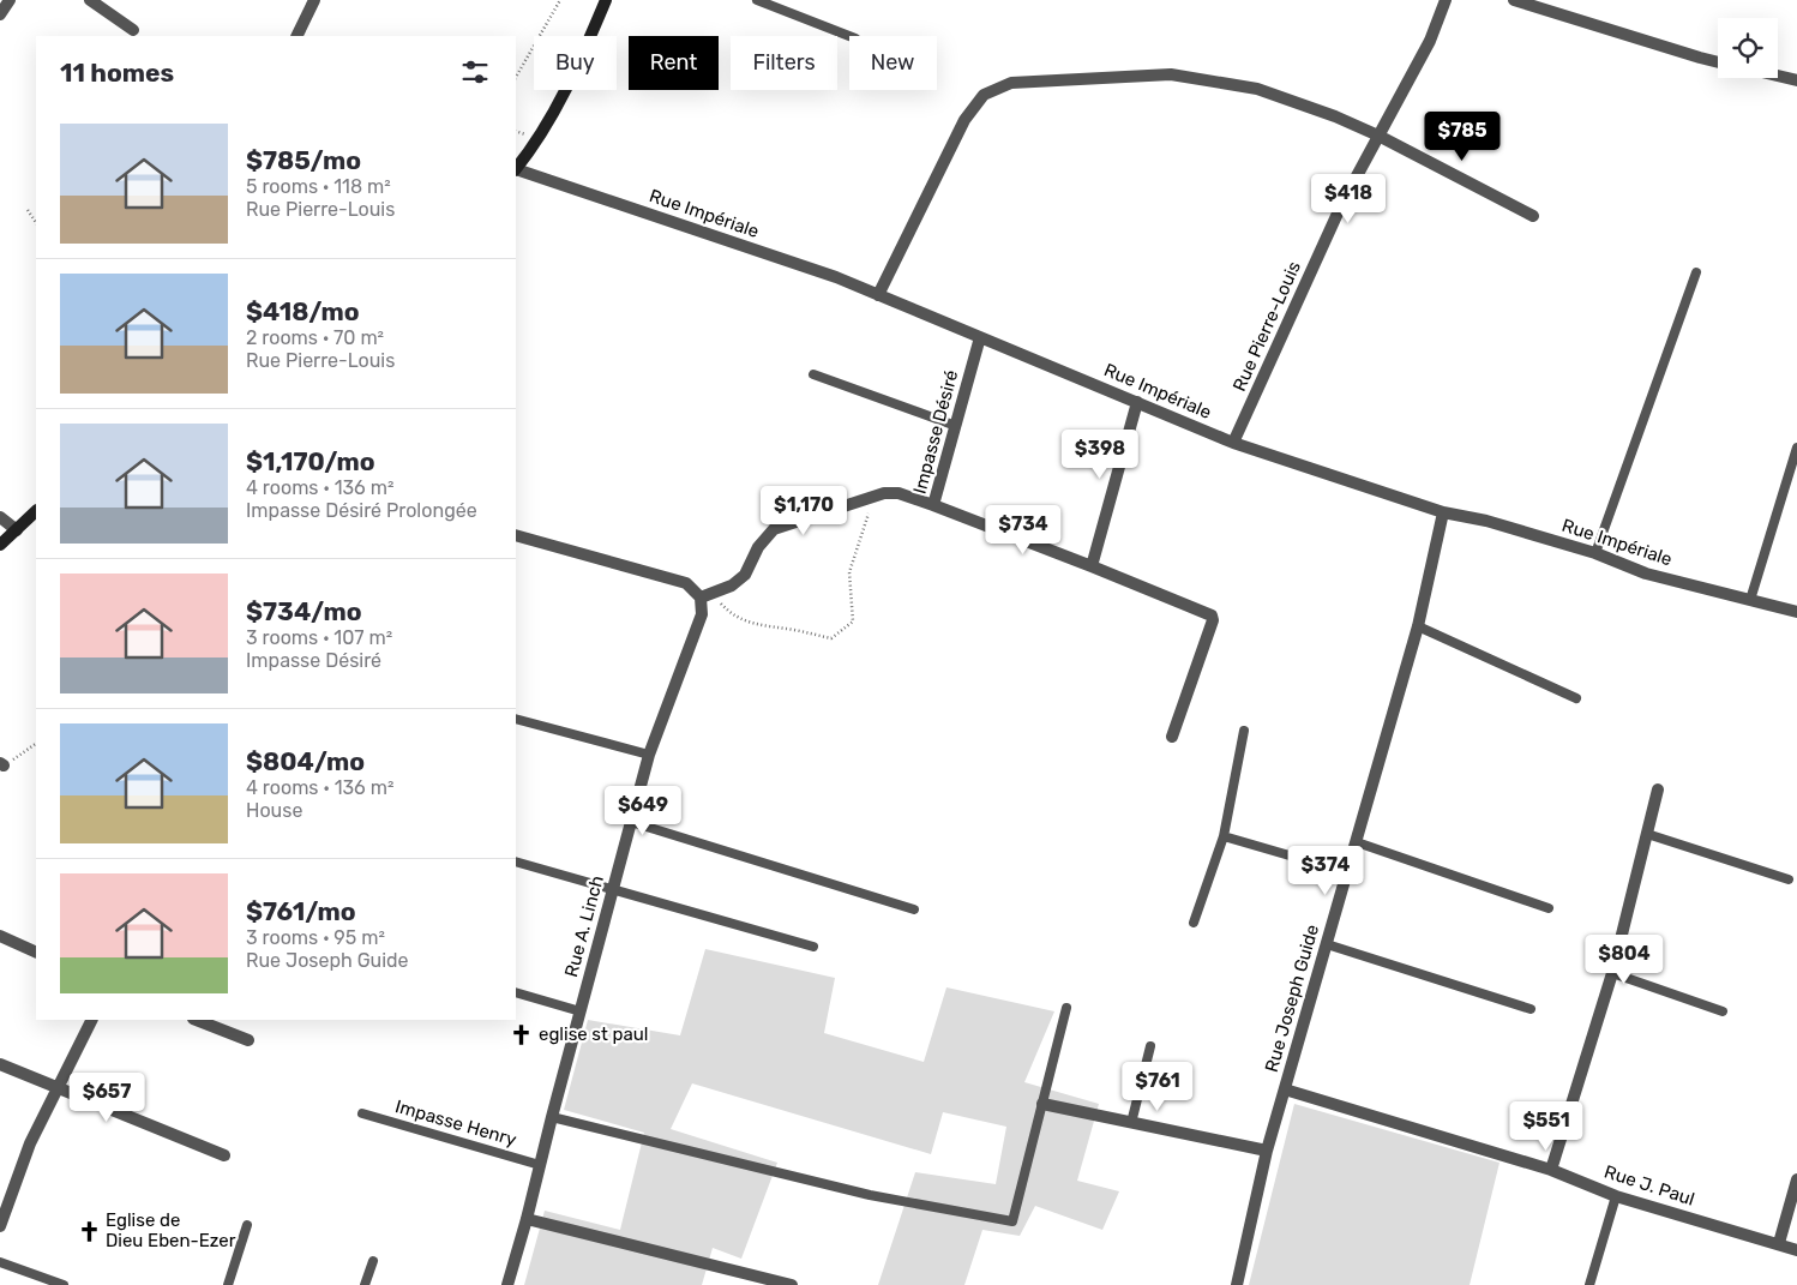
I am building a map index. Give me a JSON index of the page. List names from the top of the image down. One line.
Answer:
{"streets":{"street":["Rue Impériale","Rue Pierre-Louis","Impasse Désiré","Rue A. Linch","Rue Joseph Guide","Rue J. Paul"],"lane":["Impasse Henry"]},"crossings":[["Rue Impériale","Rue Pierre-Louis"],["Rue Impériale","Impasse Désiré"],["Rue Impériale","Rue Joseph Guide"],["Rue A. Linch","Impasse Henry"],["Rue Joseph Guide","Rue J. Paul"]],"places":{"church":["eglise st paul","Eglise de Dieu Eben-Ezer"]},"page":{"chip":["Buy","Rent","Filters","New"],"heading":"11 homes","list":[{"name":"$785/mo","note":"5 rooms · 118 m² · Rue Pierre-Louis"},{"name":"$418/mo","note":"2 rooms · 70 m² · Rue Pierre-Louis"},{"name":"$1,170/mo","note":"4 rooms · 136 m² · Impasse Désiré Prolongée"},{"name":"$734/mo","note":"3 rooms · 107 m² · Impasse Désiré"},{"name":"$804/mo","note":"4 rooms · 136 m² · House"},{"name":"$761/mo","note":"3 rooms · 95 m² · Rue Joseph Guide"}],"price":["$785","$418","$398","$1,170","$734","$649","$374","$804","$761","$657","$551"]}}
